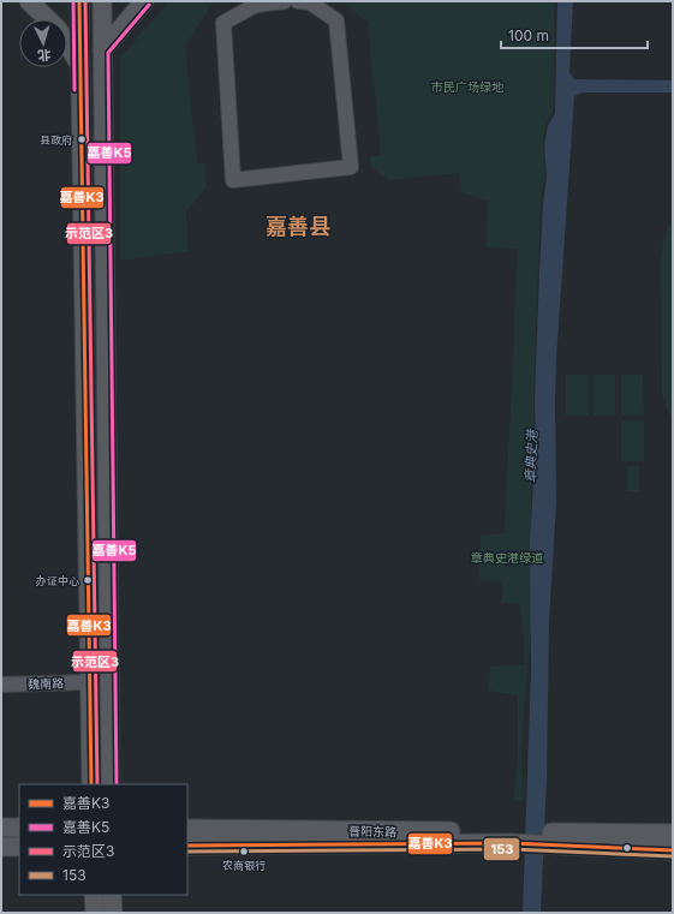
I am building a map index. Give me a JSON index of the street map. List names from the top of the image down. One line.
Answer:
{"streets":{"main road":["晋阳东路"],"lane":["魏南路"]},"districts":["嘉善县"],"water":["章典史港"],"parks":["市民广场绿地","章典史港绿道"],"places":["县政府","办证中心","农商银行"],"lines":["transit line 嘉善K3","transit line 嘉善K5","transit line 示范区3","transit line 153"],"legend":["嘉善K3","嘉善K5","示范区3","153"],"scale_bar":"100 m","north":"bottom"}
